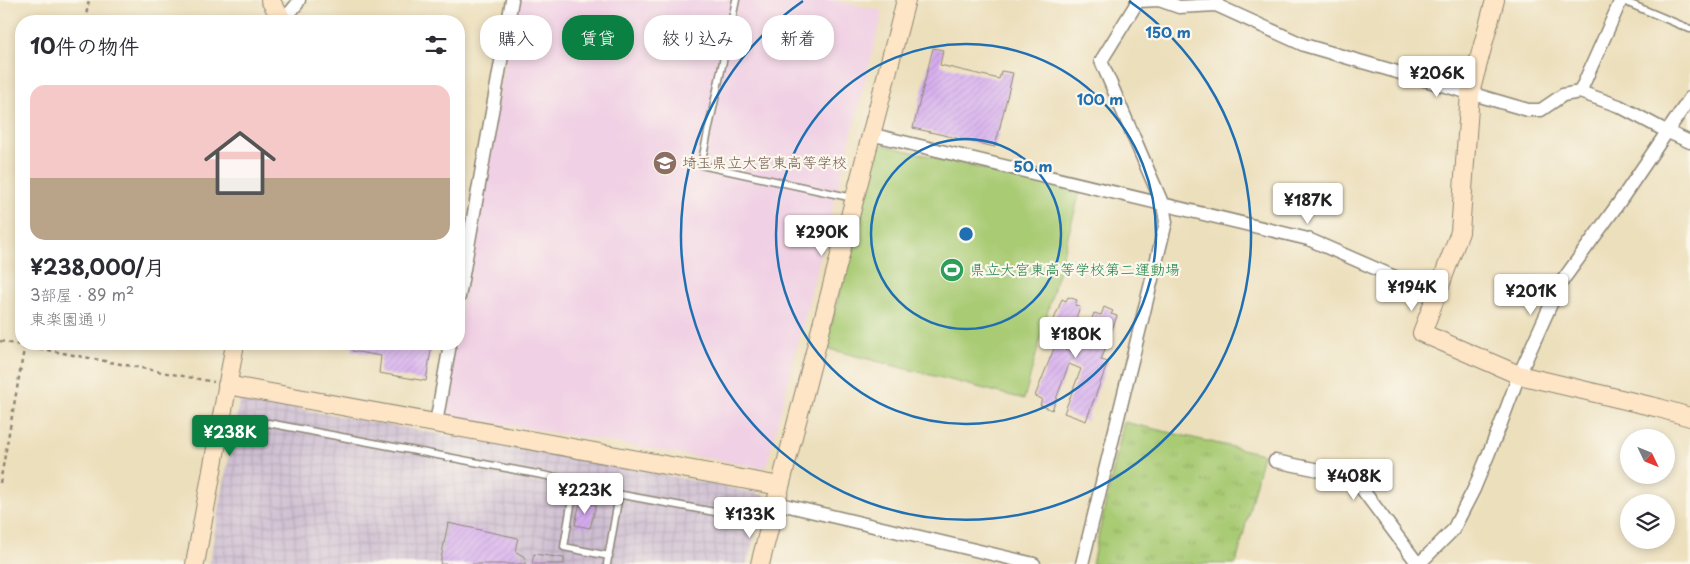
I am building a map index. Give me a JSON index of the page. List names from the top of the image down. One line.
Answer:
{"places":{"school or university":["埼玉県立大宮東高等学校"],"sports":["県立大宮東高等学校第二運動場"]},"north":"bottom right","page":{"chip":["購入","賃貸","絞り込み","新着"],"heading":"10件の物件","price":["¥206K","¥187K","¥290K","¥194K","¥201K","¥180K","¥238K","¥408K","¥223K","¥133K"],"list":[{"name":"¥238,000/月","note":"3部屋 · 89 m² · 東楽園通り"}]},"rings":["150 m","100 m","50 m"]}
